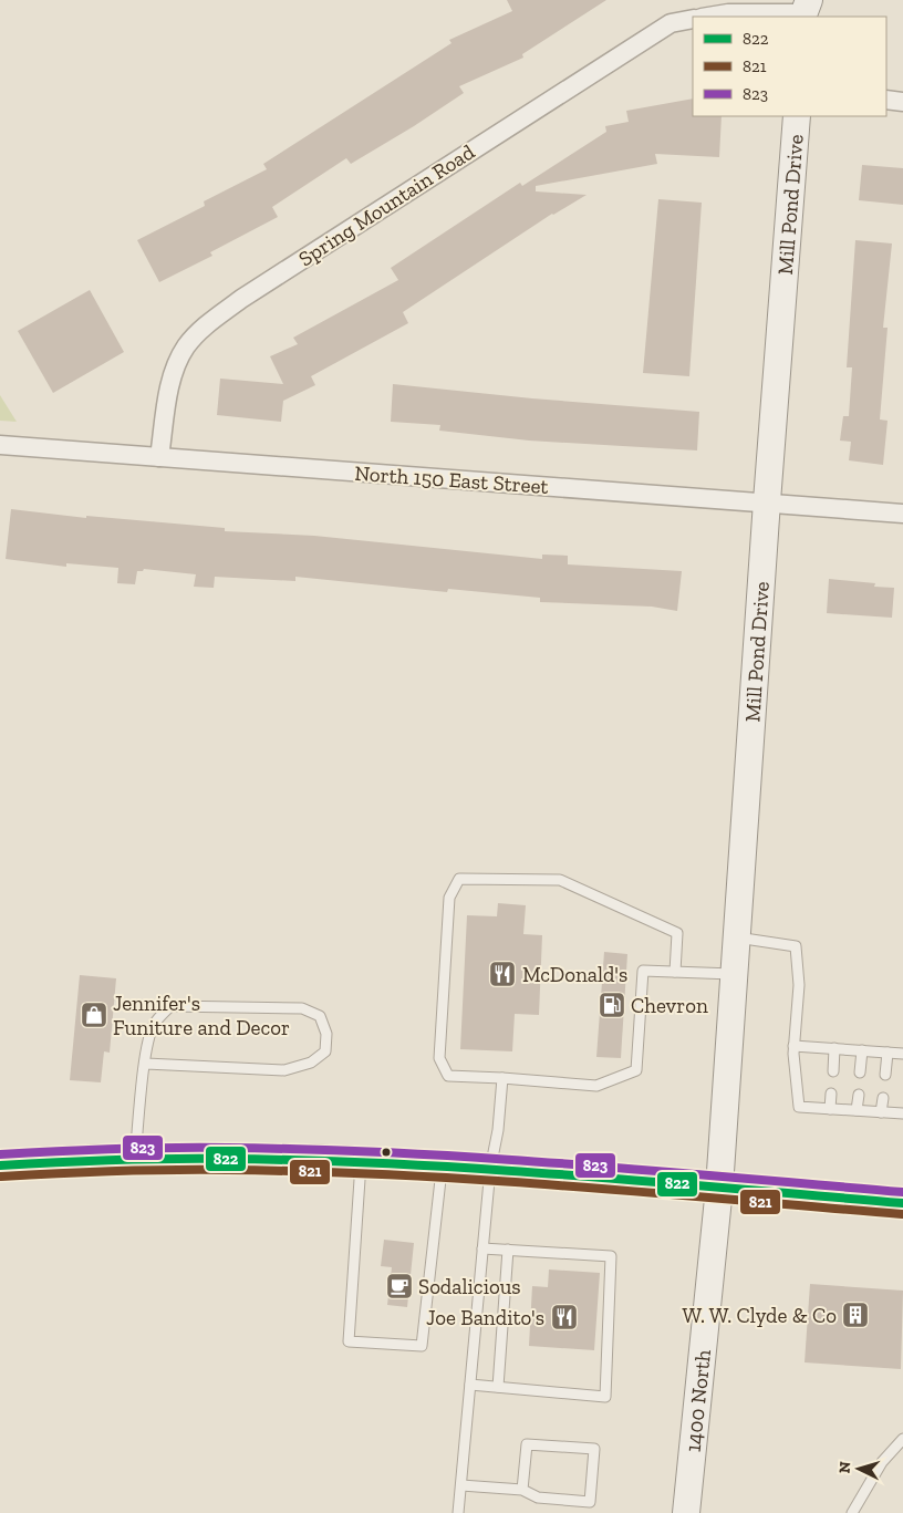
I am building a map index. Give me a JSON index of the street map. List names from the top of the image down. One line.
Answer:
{"streets":{"main road":["Mill Pond Drive","1400 North"],"street":["Spring Mountain Road","North 150 East Street"]},"crossings":[["Mill Pond Drive","North 150 East Street"],["Mill Pond Drive","1400 North"],["Spring Mountain Road","North 150 East Street"]],"places":{"restaurant":["McDonald's","Joe Bandito's"],"fuel station":["Chevron"],"shop":["Jennifer's Funiture and Decor"],"cafe":["Sodalicious"],"building":["W. W. Clyde & Co"]},"lines":["transit line 823","transit line 822","transit line 821"],"legend":["822","821","823"],"north":"left"}
